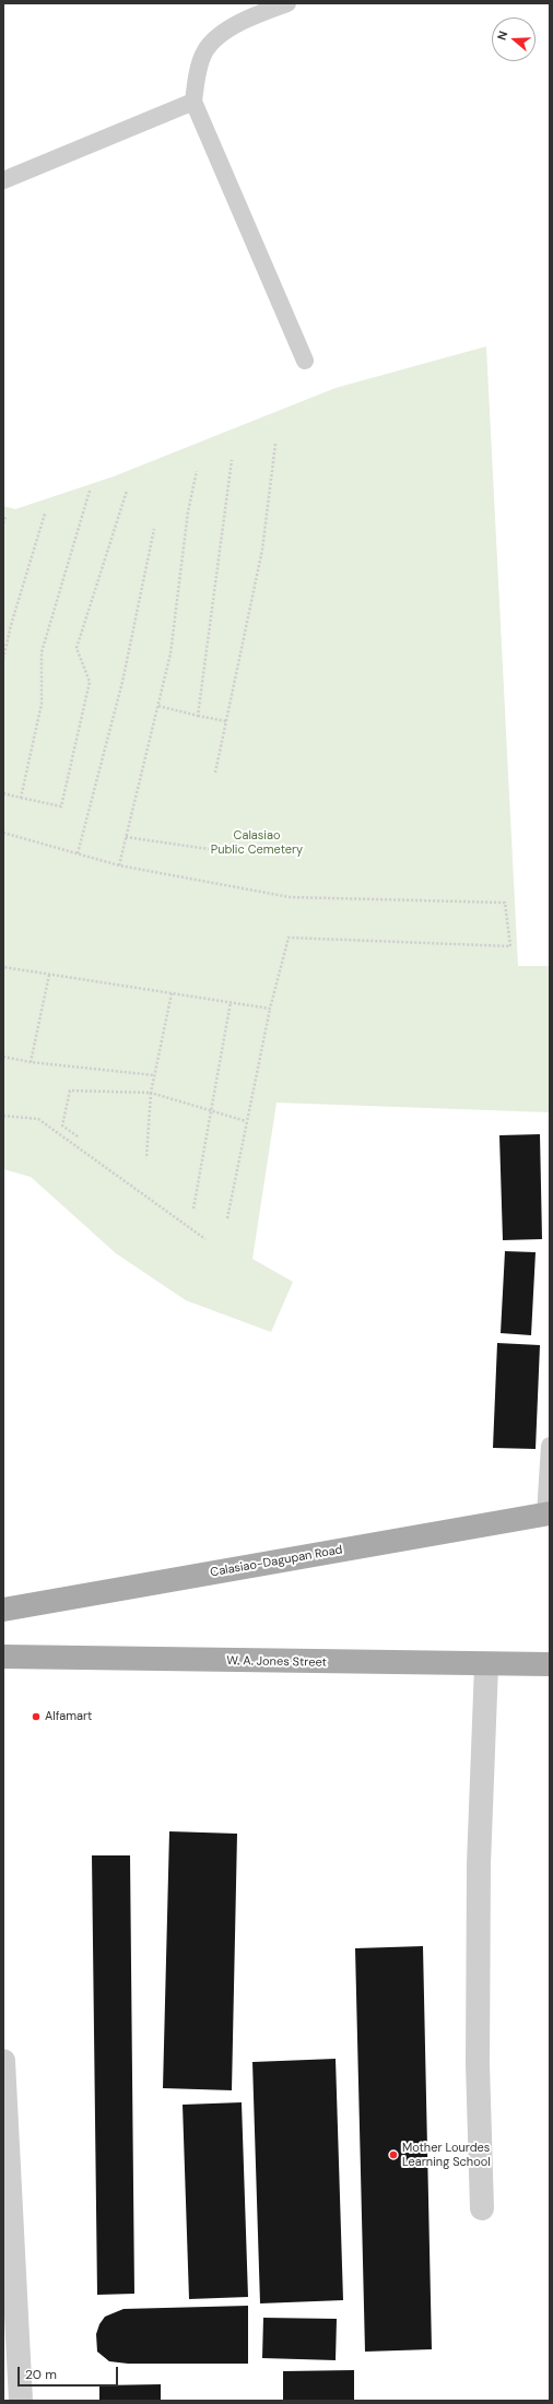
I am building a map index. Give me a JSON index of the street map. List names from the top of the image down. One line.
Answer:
{"streets":{"main road":["Calasiao-Dagupan Road","W. A. Jones Street"]},"parks":["Calasiao Public Cemetery"],"places":["Alfamart","Mother Lourdes Learning School"],"scale_bar":"20 m","north":"left"}
